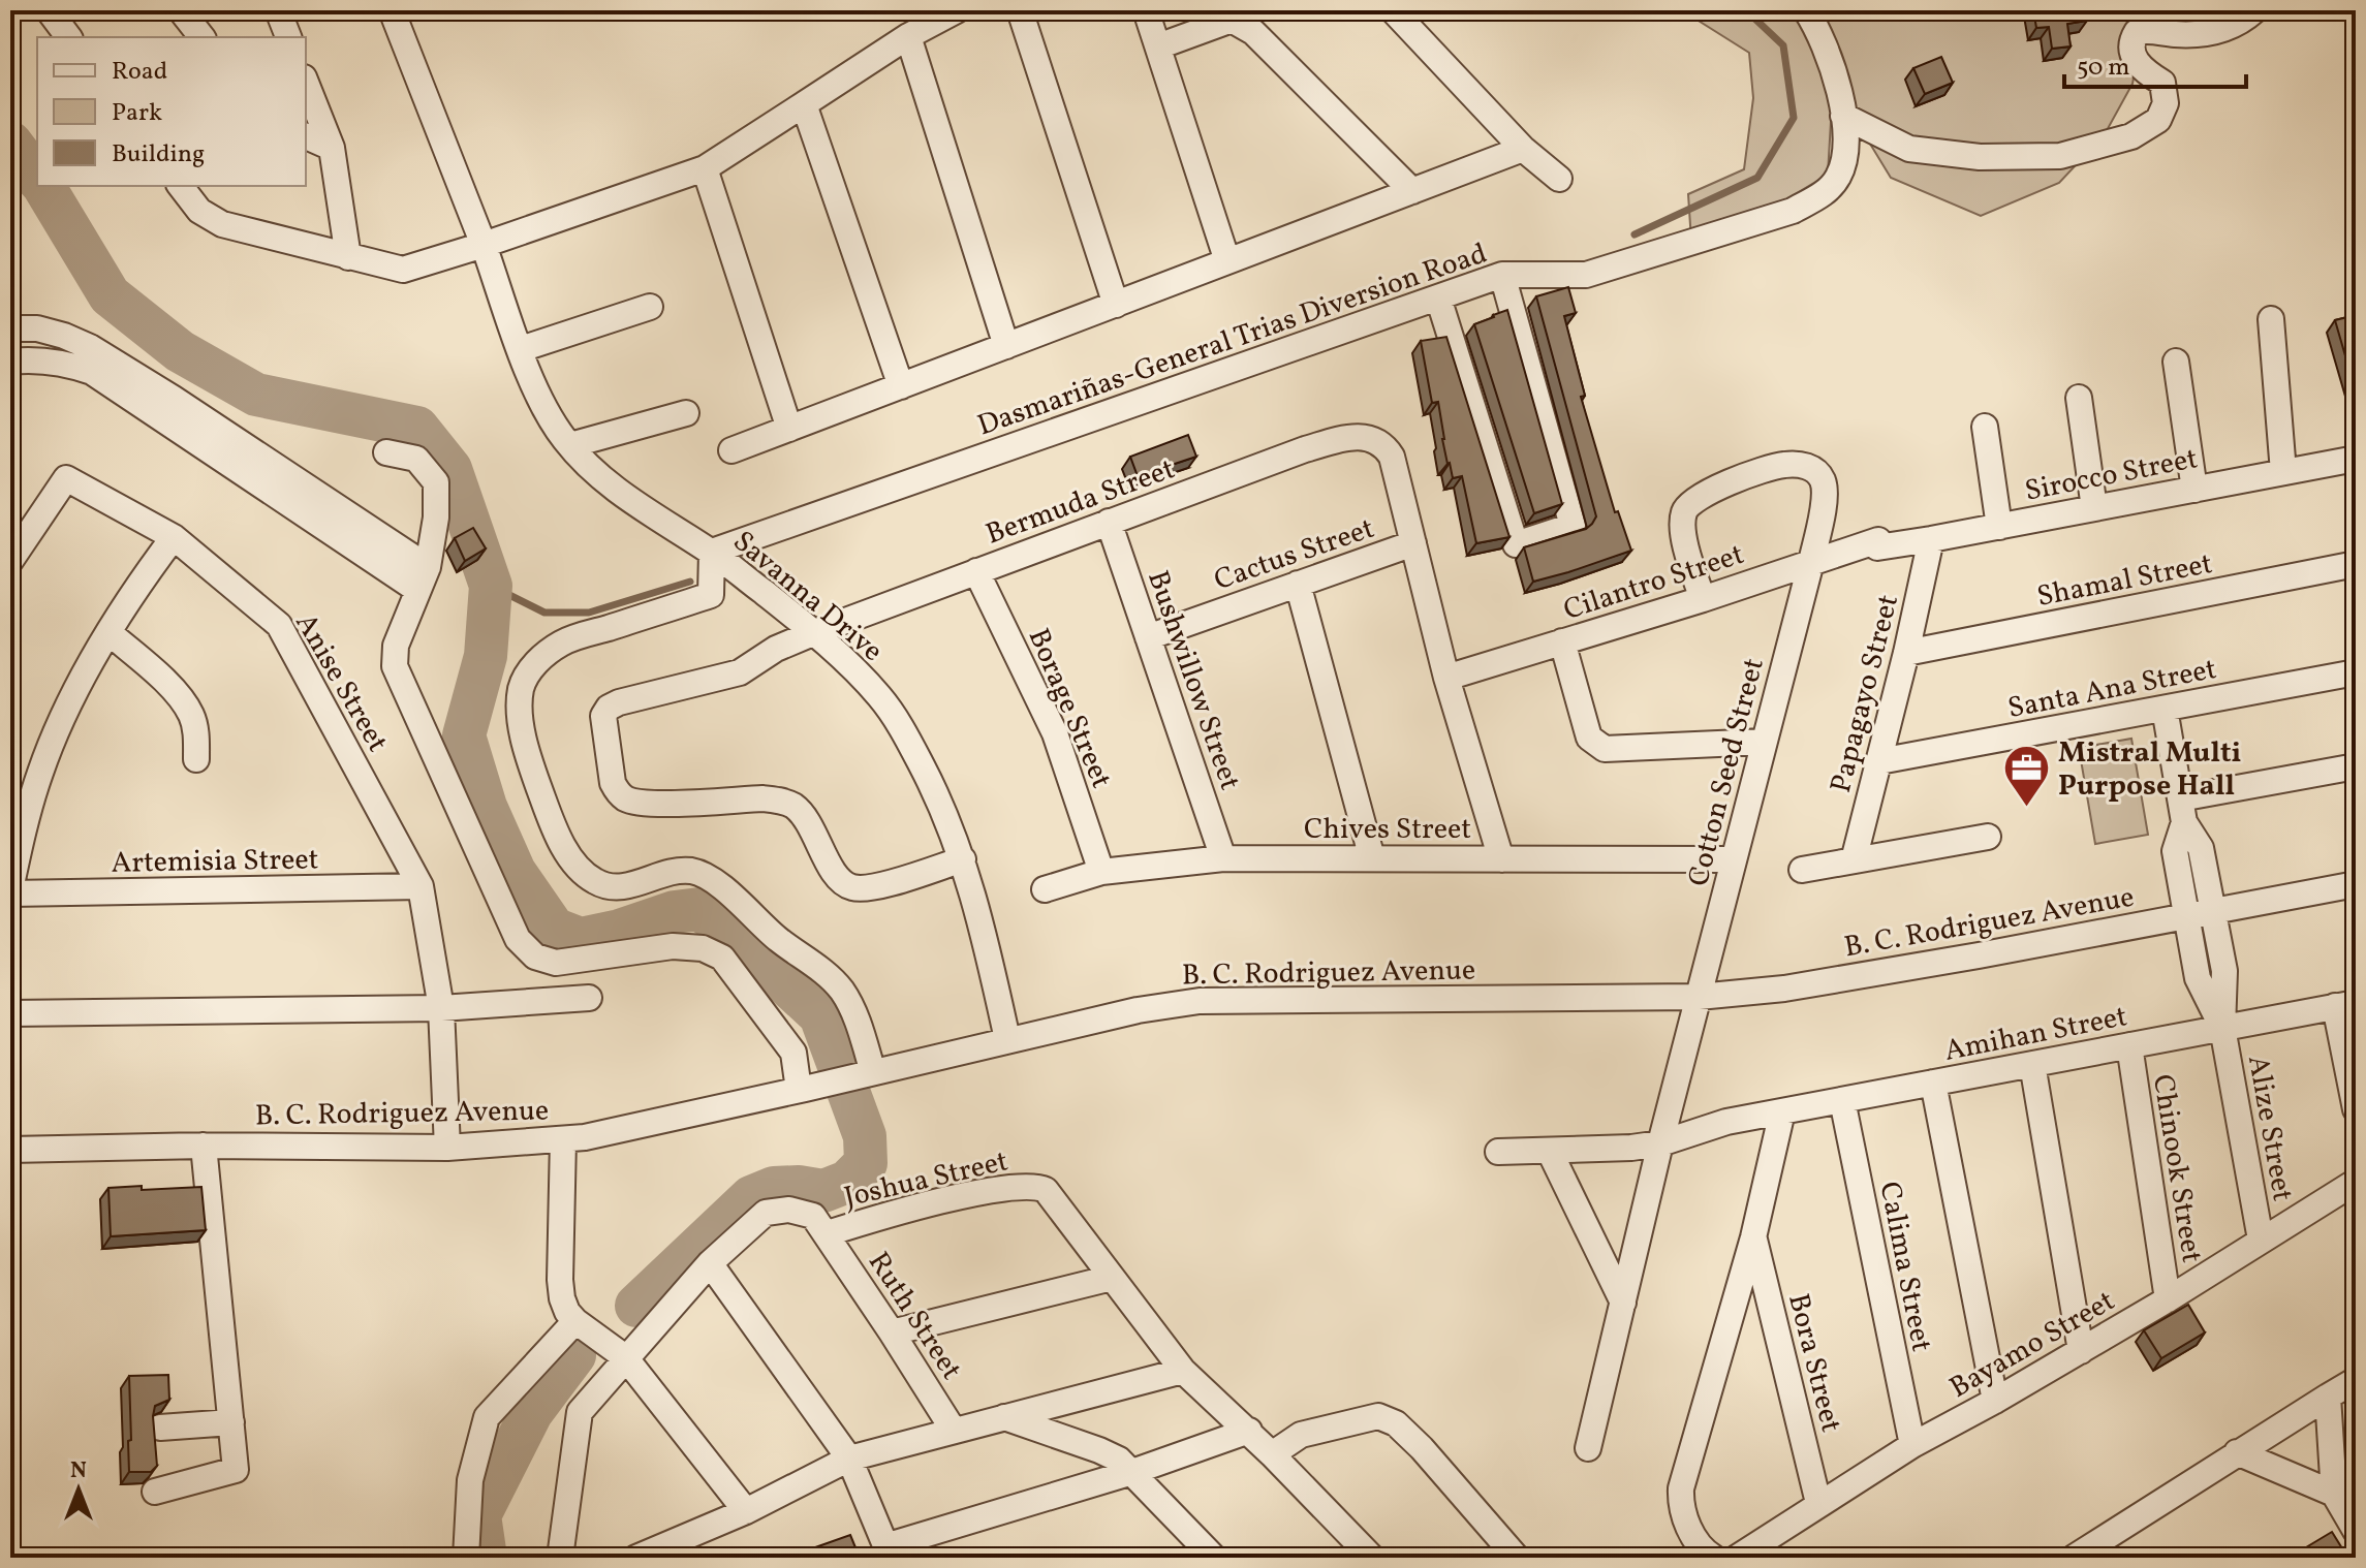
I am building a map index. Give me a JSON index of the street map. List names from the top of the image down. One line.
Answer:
{"streets":{"street":["Dasmariñas-General Trias Diversion Road","Sirocco Street","Bermuda Street","Cactus Street","Shamal Street","Cilantro Street","Savanna Drive","Bushwillow Street","Anise Street","Santa Ana Street","Papagayo Street","Borage Street","Cotton Seed Street","Chives Street","Artemisia Street","B. C. Rodriguez Avenue","Amihan Street","Alize Street","Chinook Street","Joshua Street","Calima Street","Ruth Street","Bayamo Street","Bora Street"]},"crossings":[["Dasmariñas-General Trias Diversion Road","Savanna Drive"],["Sirocco Street","Cilantro Street"],["Sirocco Street","Papagayo Street"],["Bermuda Street","Cactus Street"],["Bermuda Street","Savanna Drive"],["Bermuda Street","Bushwillow Street"],["Bermuda Street","Borage Street"],["Cactus Street","Bushwillow Street"],["Shamal Street","Papagayo Street"],["Cilantro Street","Cotton Seed Street"],["Savanna Drive","B. C. Rodriguez Avenue"],["Bushwillow Street","Chives Street"],["Anise Street","Artemisia Street"],["Anise Street","B. C. Rodriguez Avenue"],["Santa Ana Street","Papagayo Street"],["Borage Street","Chives Street"],["Cotton Seed Street","Chives Street"],["Cotton Seed Street","B. C. Rodriguez Avenue"],["Cotton Seed Street","Amihan Street"],["Amihan Street","Alize Street"],["Amihan Street","Chinook Street"],["Amihan Street","Calima Street"],["Alize Street","Bayamo Street"],["Chinook Street","Bayamo Street"],["Joshua Street","Ruth Street"],["Calima Street","Bayamo Street"],["Bayamo Street","Bora Street"]],"places":{"office":["Mistral Multi Purpose Hall"]},"legend":["Road","Park","Building"],"scale_bar":"50 m","north":"top"}
